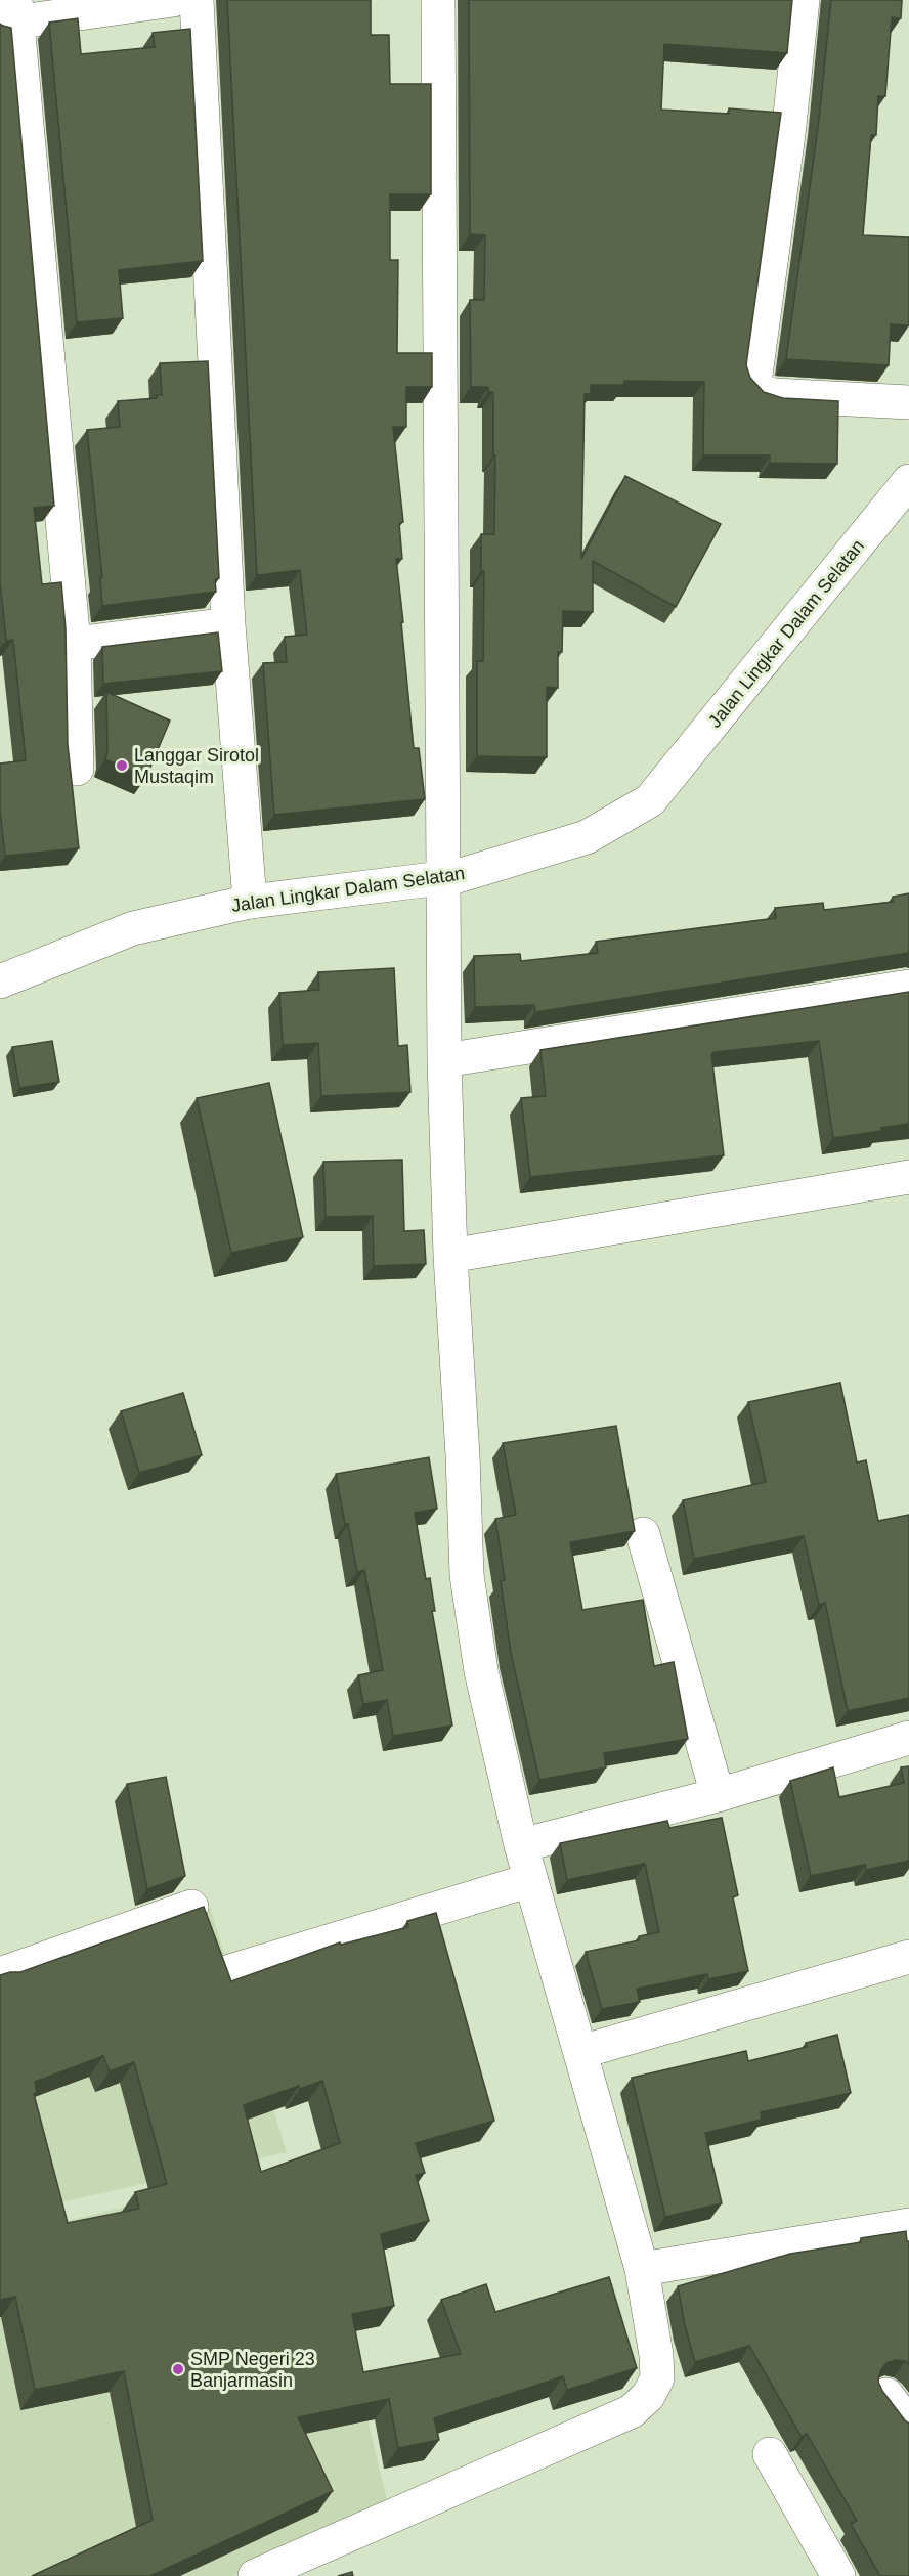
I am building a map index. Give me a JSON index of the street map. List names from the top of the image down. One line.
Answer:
{"streets":{"street":["Jalan Lingkar Dalam Selatan"]},"places":["Langgar Sirotol Mustaqim","SMP Negeri 23 Banjarmasin"]}
